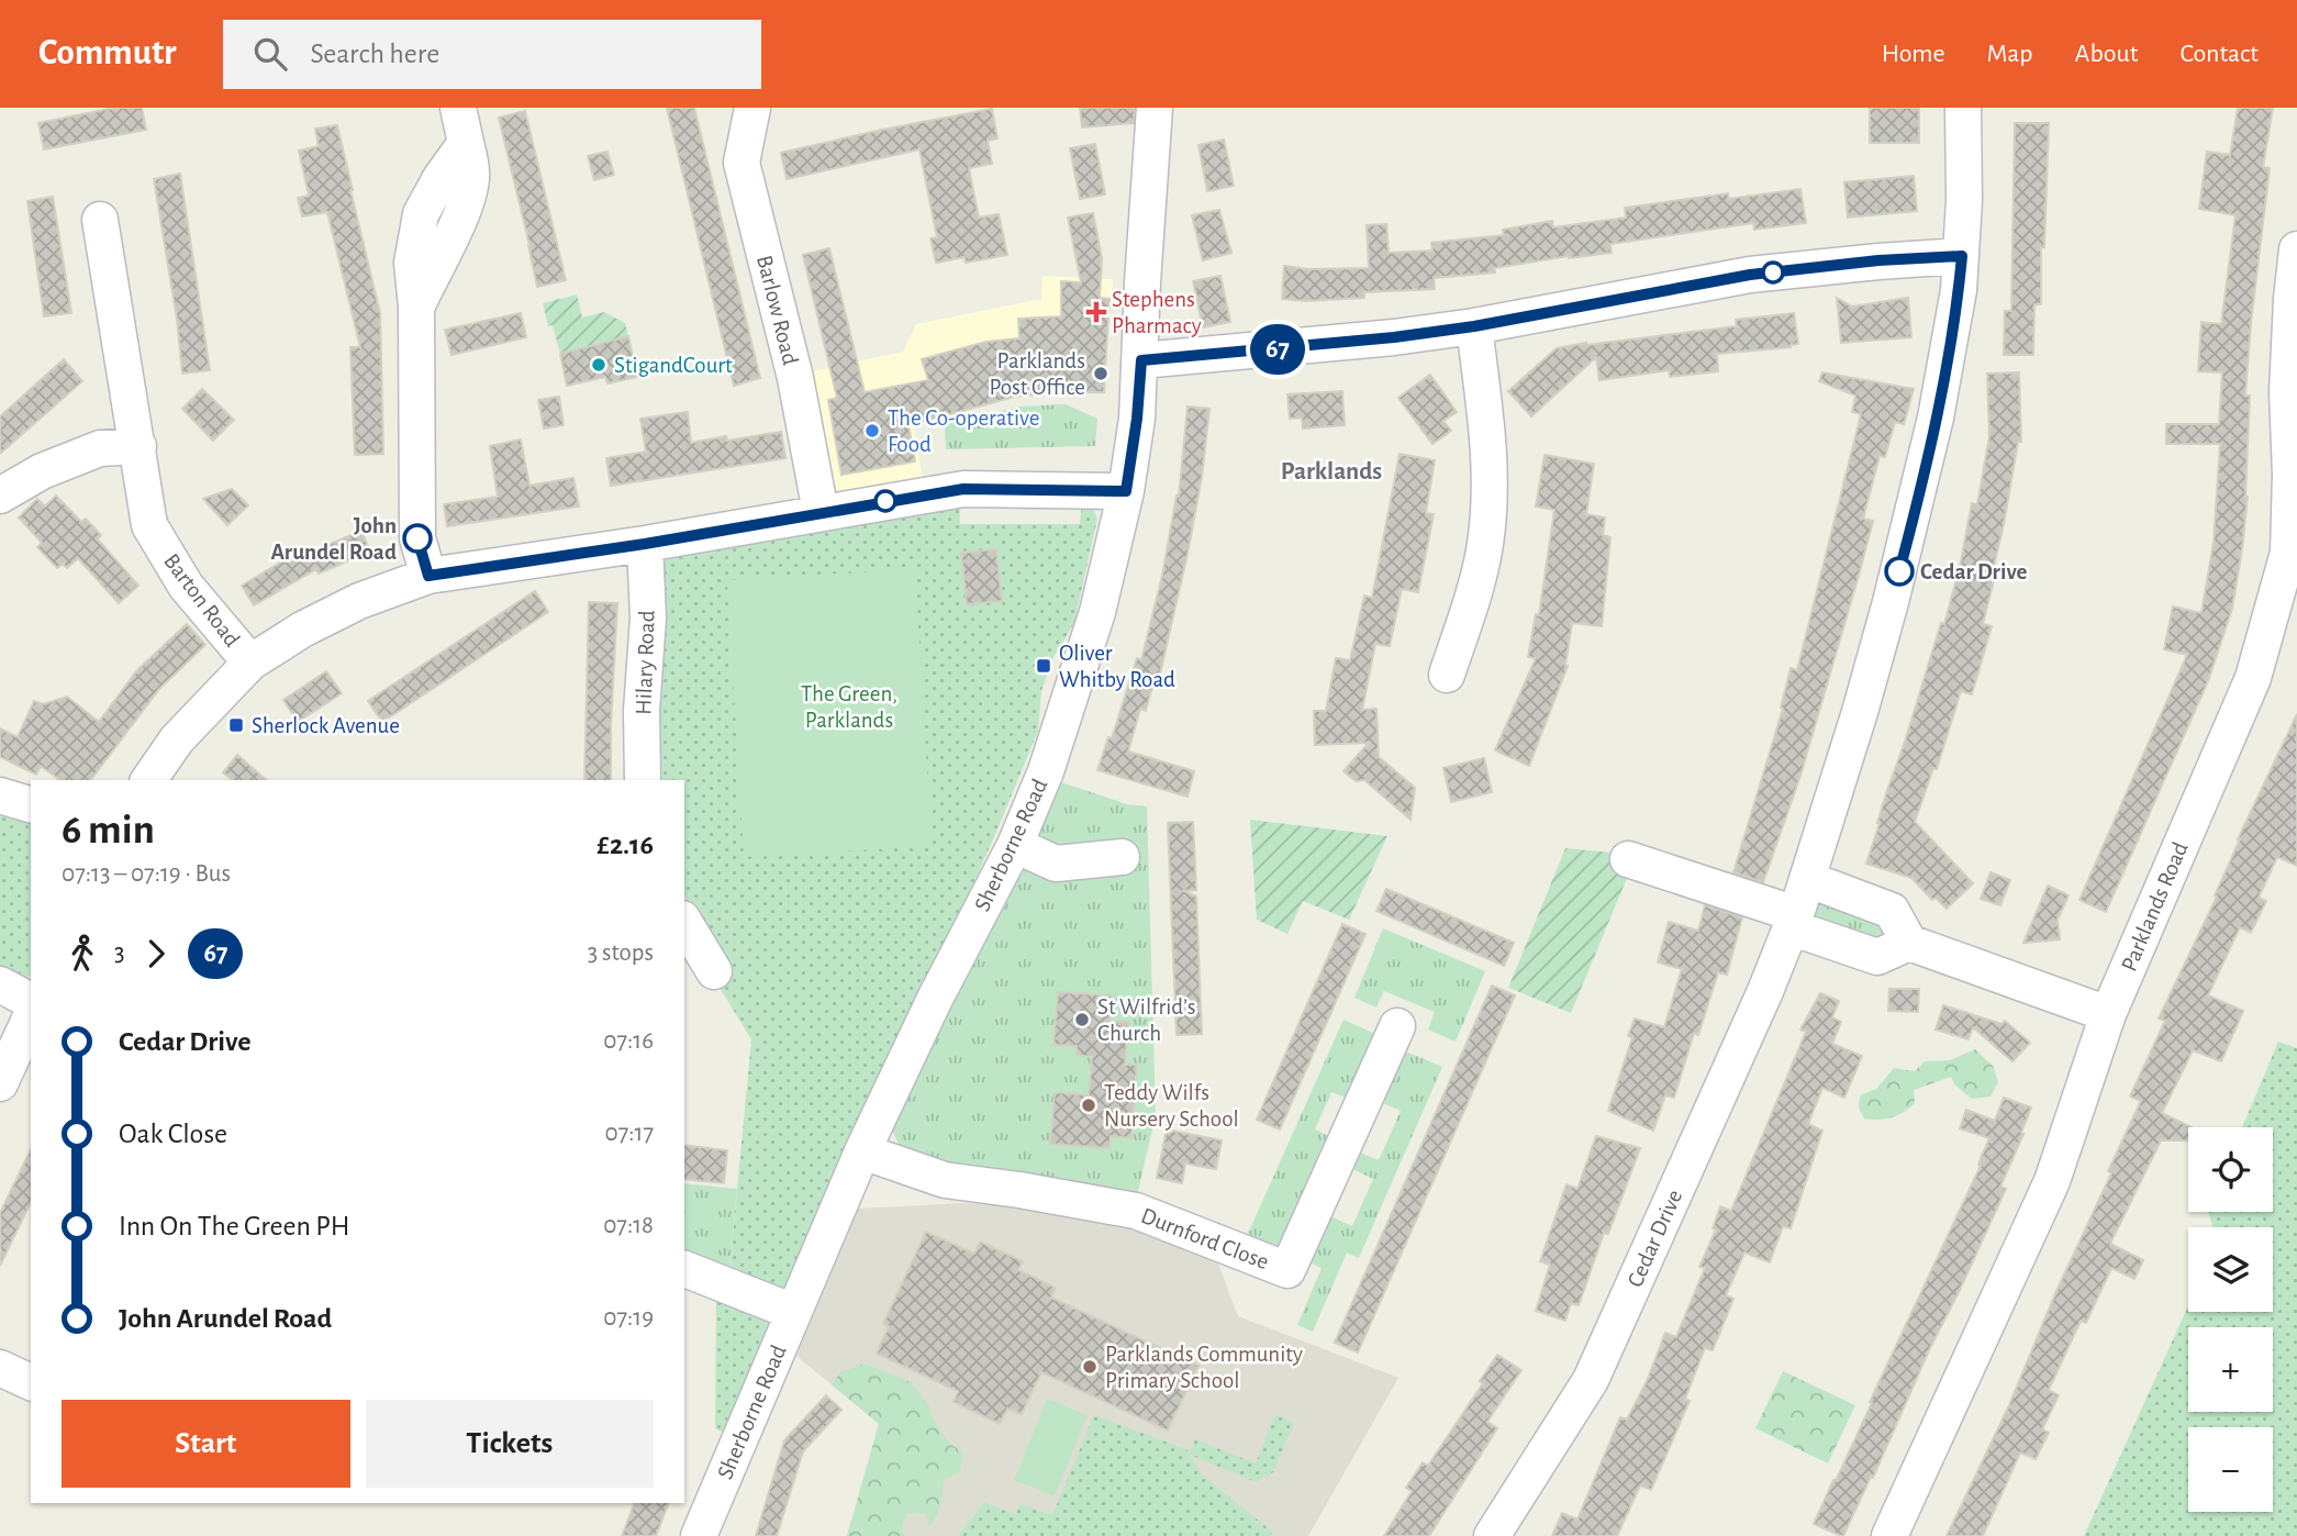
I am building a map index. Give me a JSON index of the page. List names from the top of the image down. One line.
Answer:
{"streets":{"street":["Barlow Road","Barton Road","Hilary Road","Sherborne Road","Parklands Road","Durnford Close","Cedar Drive"]},"crossings":[["Sherborne Road","Durnford Close"]],"districts":["Parklands"],"parks":["The Green, Parklands"],"places":{"health":["Stephens Pharmacy"],"other":["StigandCourt","Parklands Post Office","The Co-operative Food","John Arundel Road","Cedar Drive","St Wilfrid’s Church","Teddy Wilfs Nursery School","Parklands Community Primary School"],"transit":["Oliver Whitby Road","Sherlock Avenue"]},"lines":["bus line 67"],"page":{"header":"Commutr","search":"Search here","nav":["Home","Map","About","Contact"],"on_map":"67","heading":["6 min","07:13 – 07:19 · Bus","£2.16"],"legs":["3","67","3 stops"],"list":[{"name":"Cedar Drive","value":"07:16"},{"name":"Oak Close","value":"07:17"},{"name":"Inn On The Green PH","value":"07:18"},{"name":"John Arundel Road","value":"07:19"}],"map_buttons":["+","−"],"buttons":["Start","Tickets"]}}
